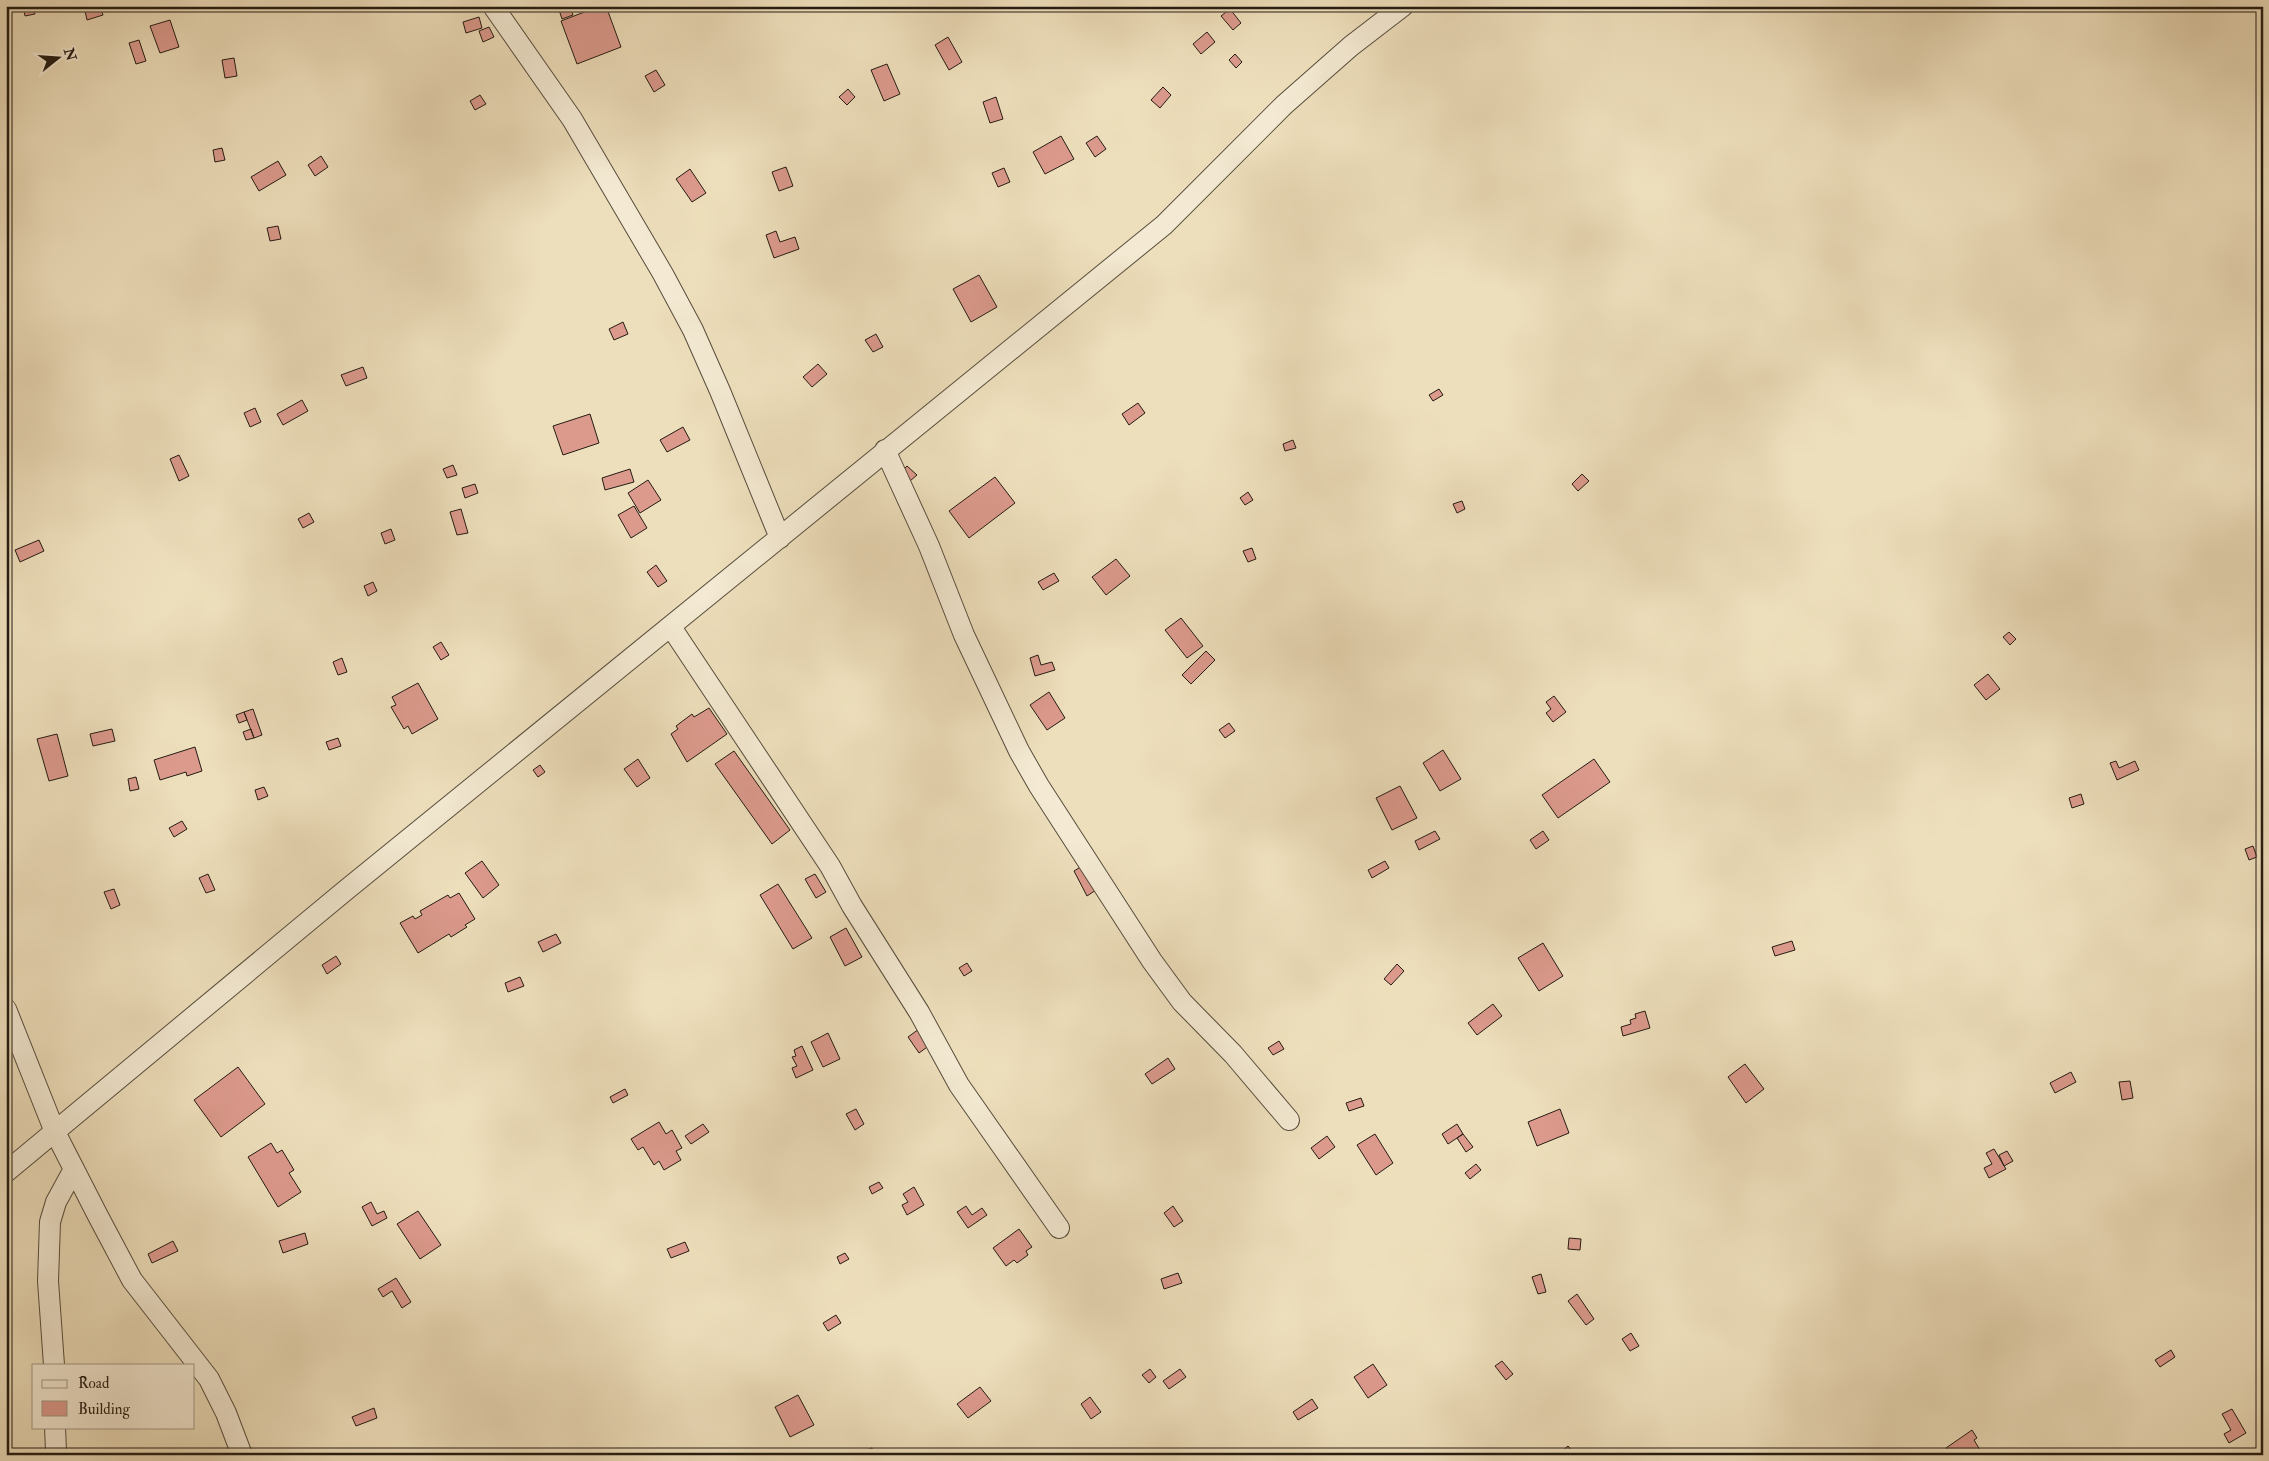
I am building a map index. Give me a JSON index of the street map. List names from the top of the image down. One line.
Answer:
{"legend":["Road","Building"],"north":"right"}
